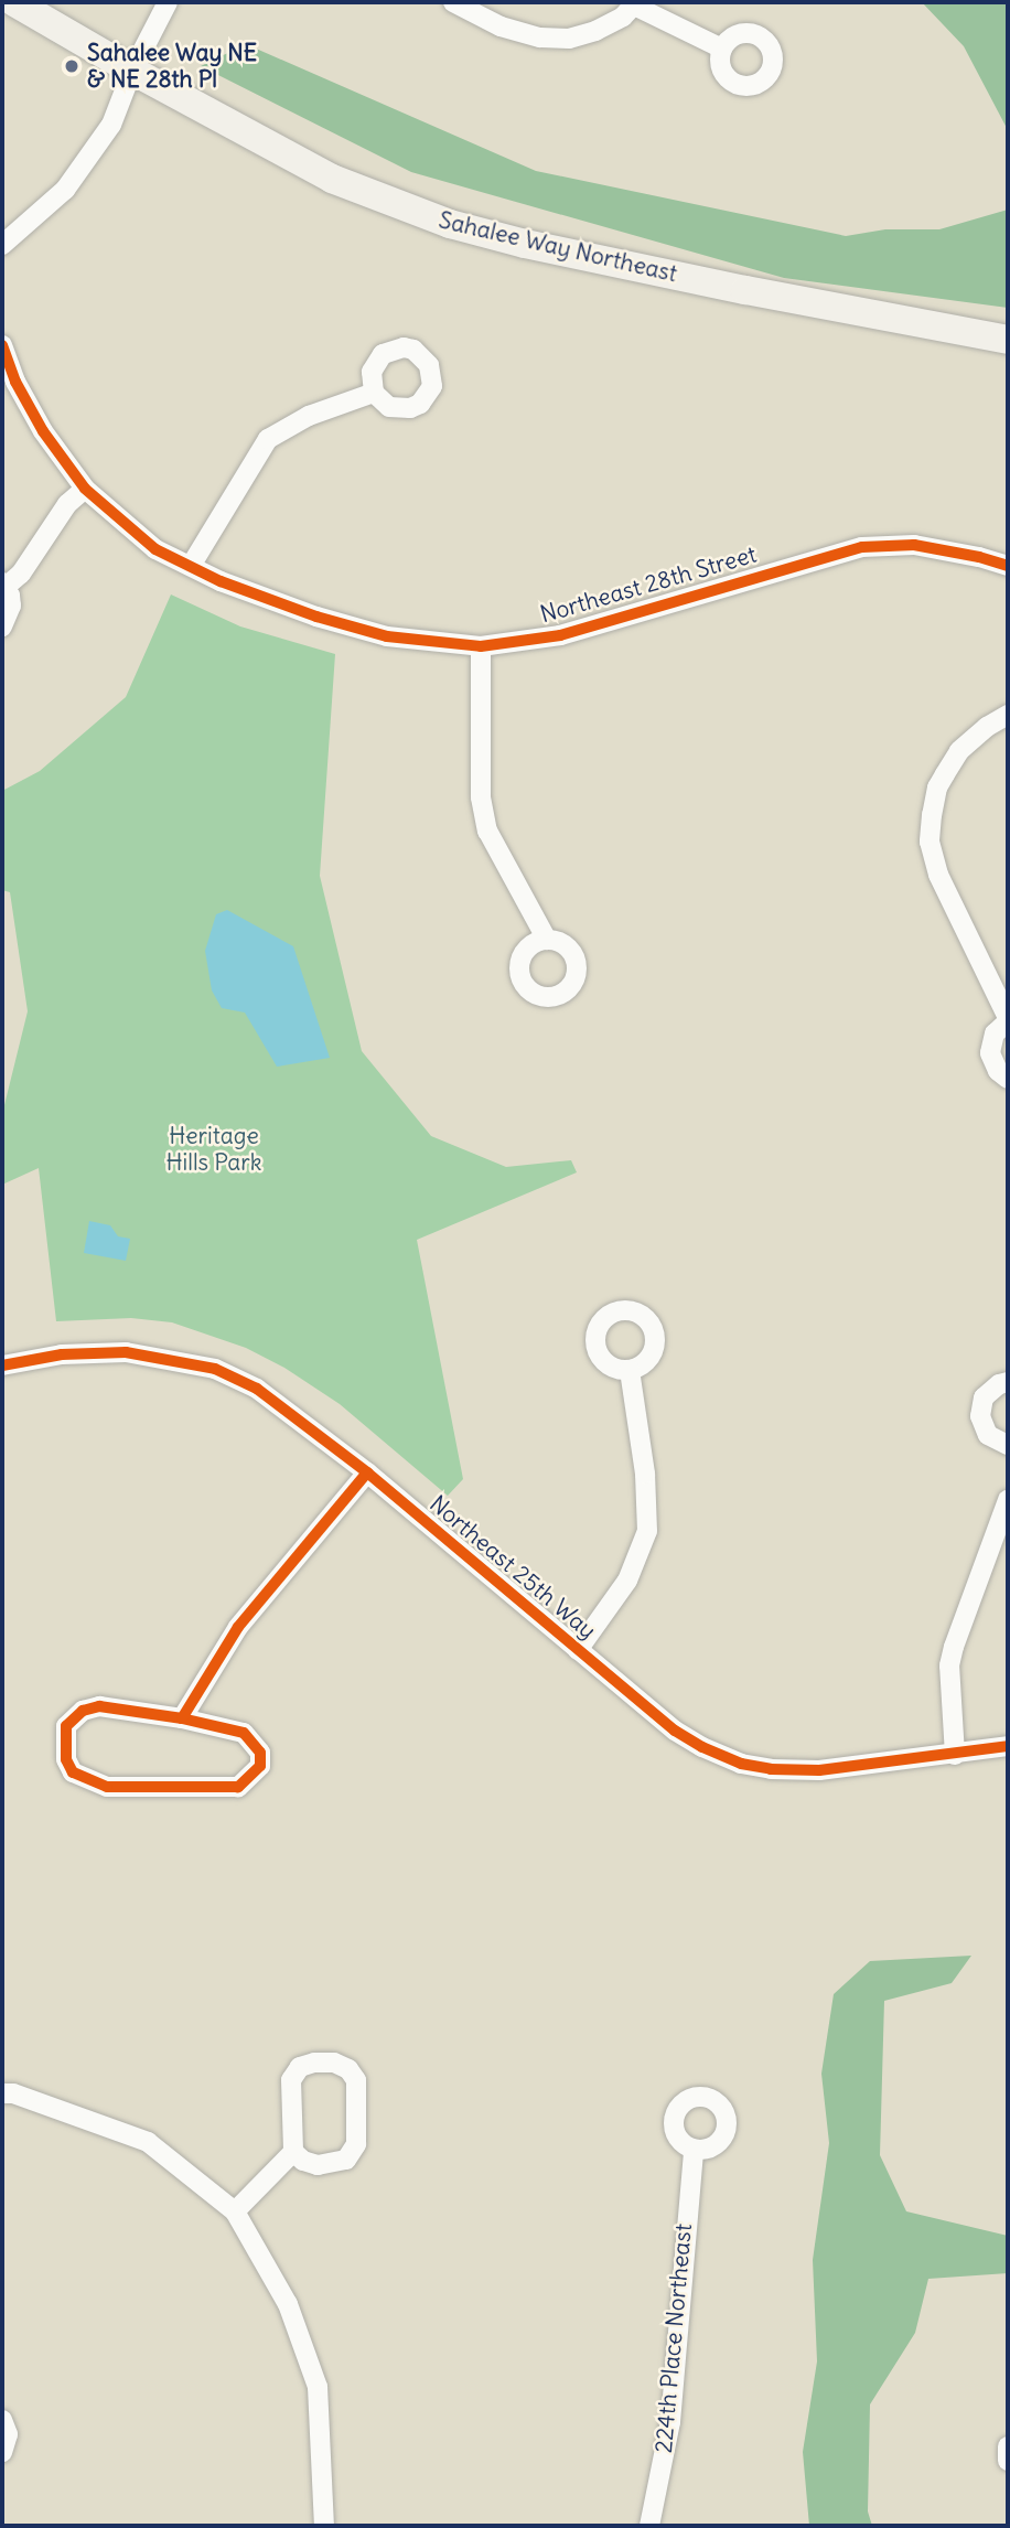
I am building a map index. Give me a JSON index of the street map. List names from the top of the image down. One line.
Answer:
{"streets":{"main road":["Sahalee Way Northeast"],"street":["Northeast 28th Street","Northeast 25th Way","224th Place Northeast"]},"parks":["Heritage Hills Park"],"places":["Sahalee Way NE & NE 28th Pl"]}
